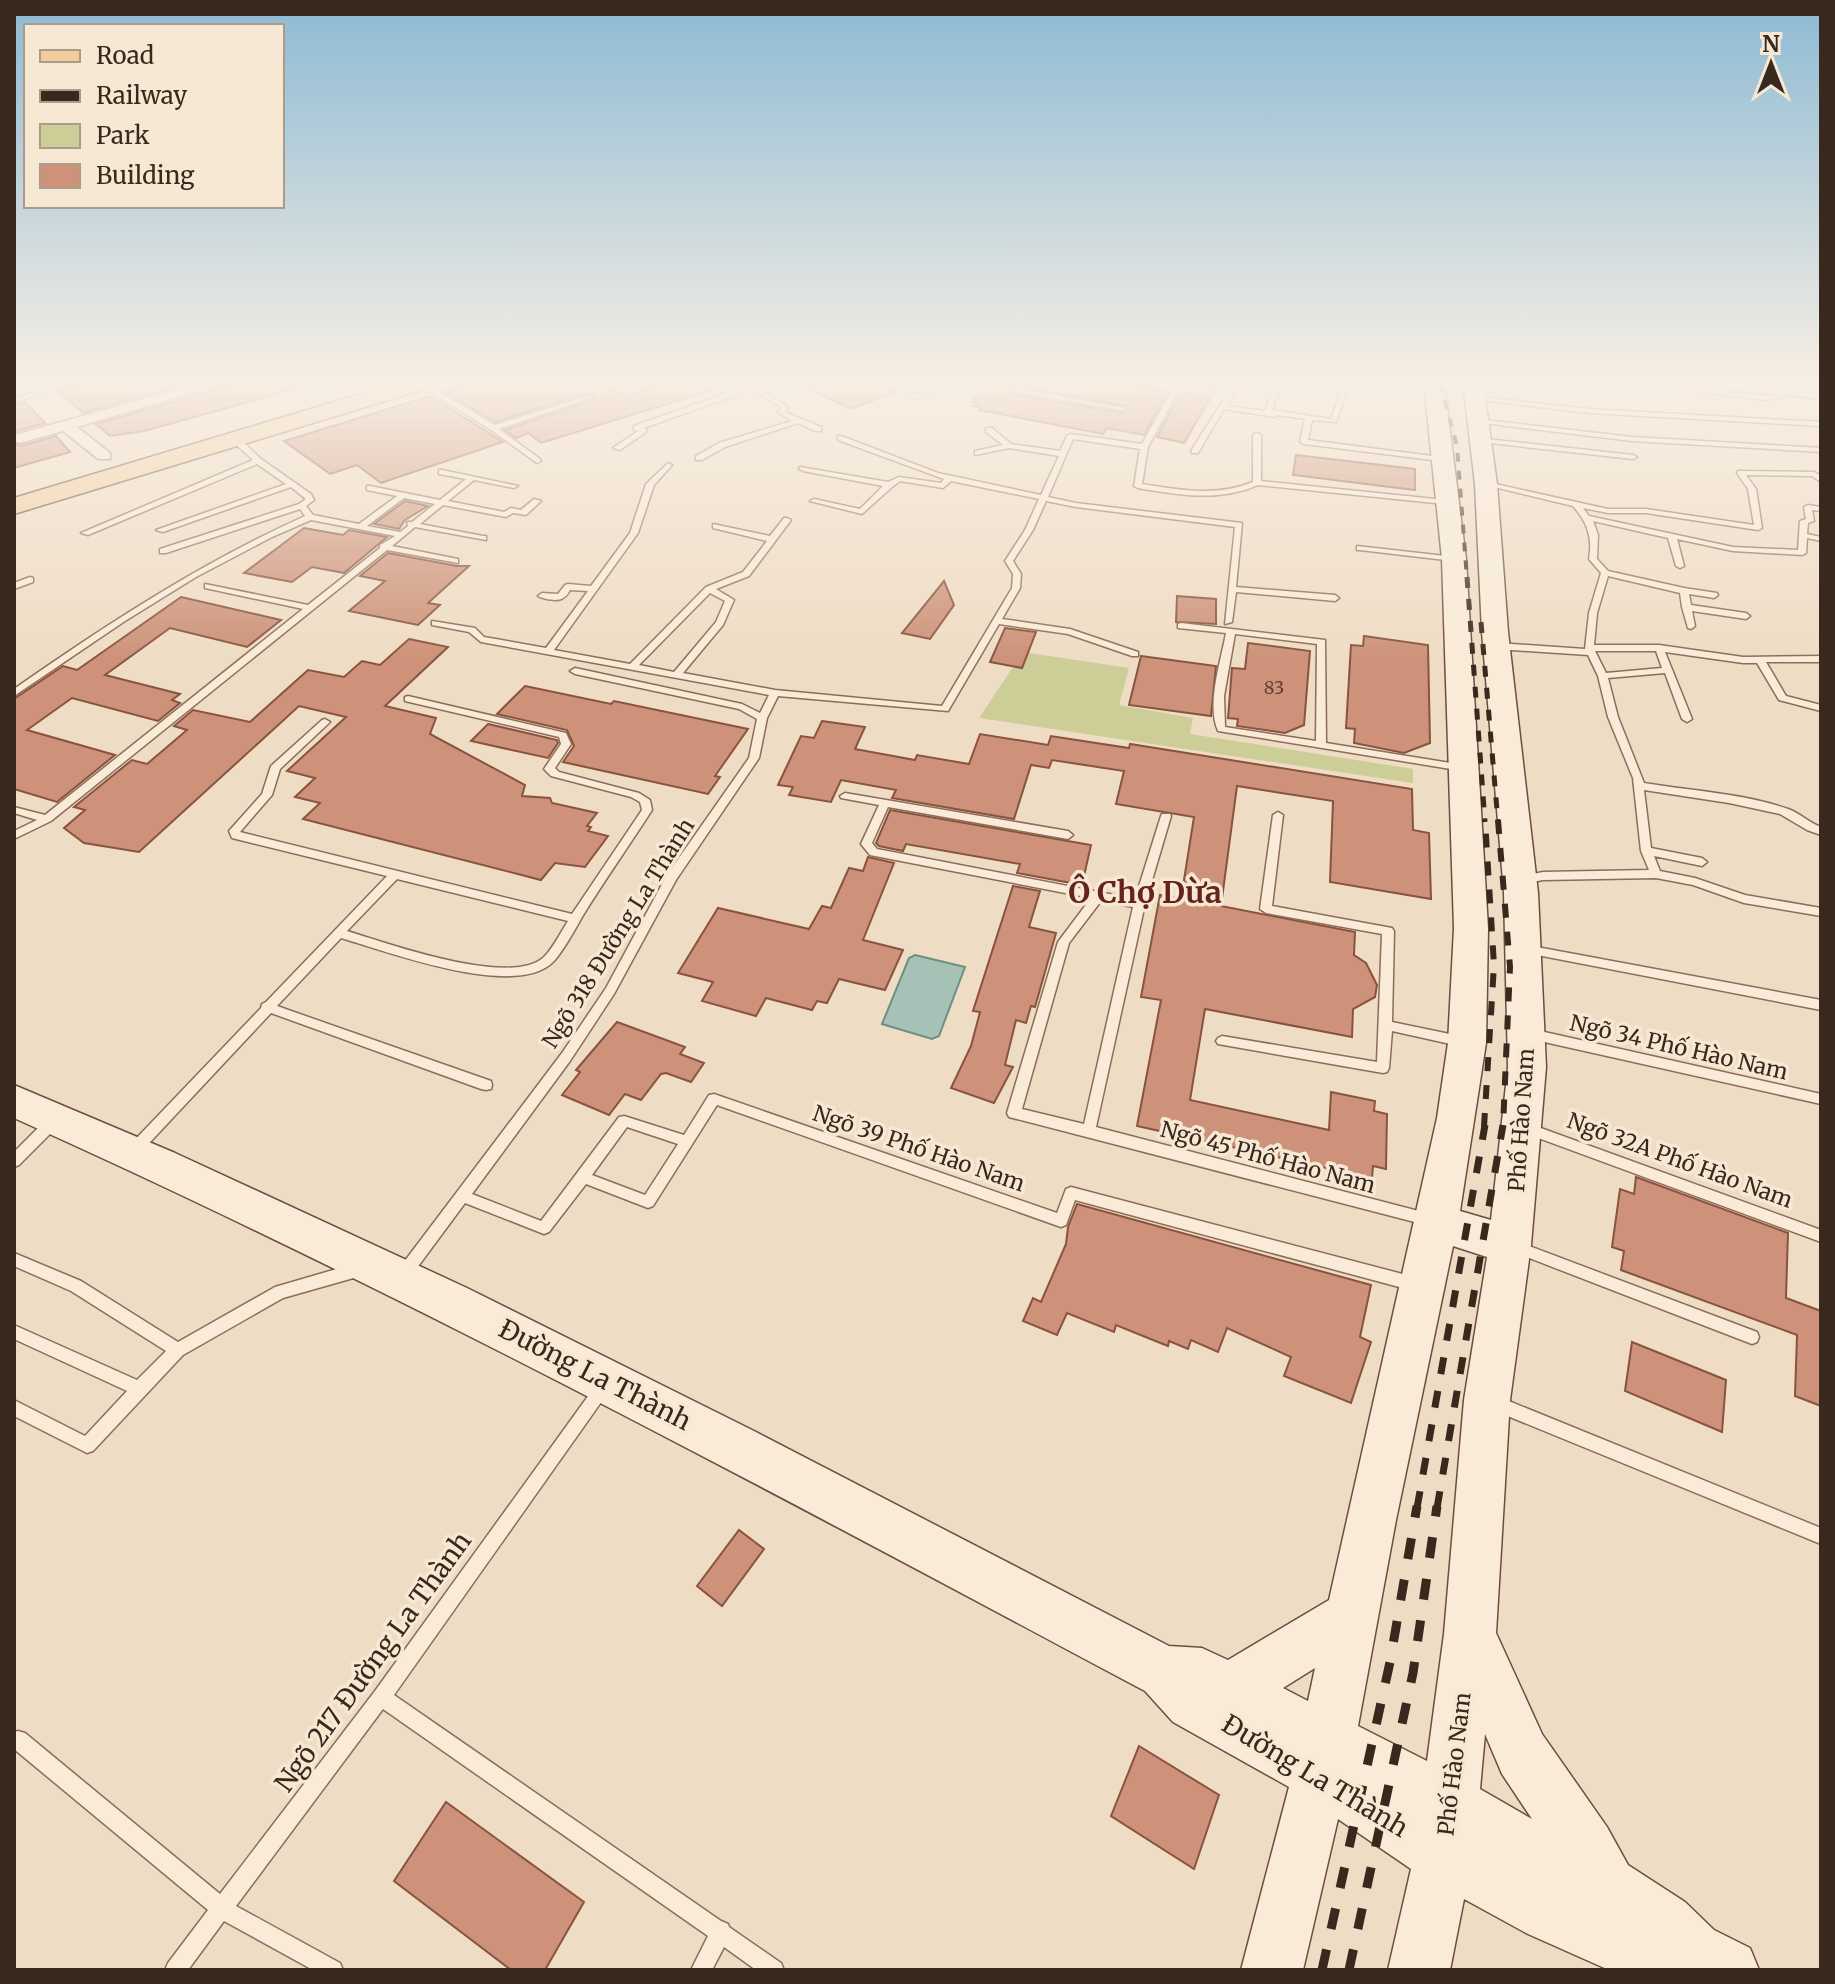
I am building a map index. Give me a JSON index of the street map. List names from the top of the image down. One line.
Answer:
{"streets":{"main road":["Phố Hào Nam","Đường La Thành"],"lane":["Ngõ 318 Đường La Thành","Ngõ 34 Phố Hào Nam","Ngõ 39 Phố Hào Nam","Ngõ 45 Phố Hào Nam","Ngõ 32A Phố Hào Nam","Ngõ 217 Đường La Thành"]},"crossings":[["Ngõ 318 Đường La Thành","Đường La Thành"],["Ngõ 34 Phố Hào Nam","Phố Hào Nam"],["Phố Hào Nam","Ngõ 32A Phố Hào Nam"],["Phố Hào Nam","Đường La Thành"],["Đường La Thành","Ngõ 217 Đường La Thành"]],"districts":["Ô Chợ Dừa"],"house_numbers":["83"],"legend":["Road","Railway","Park","Building"],"north":"top"}
